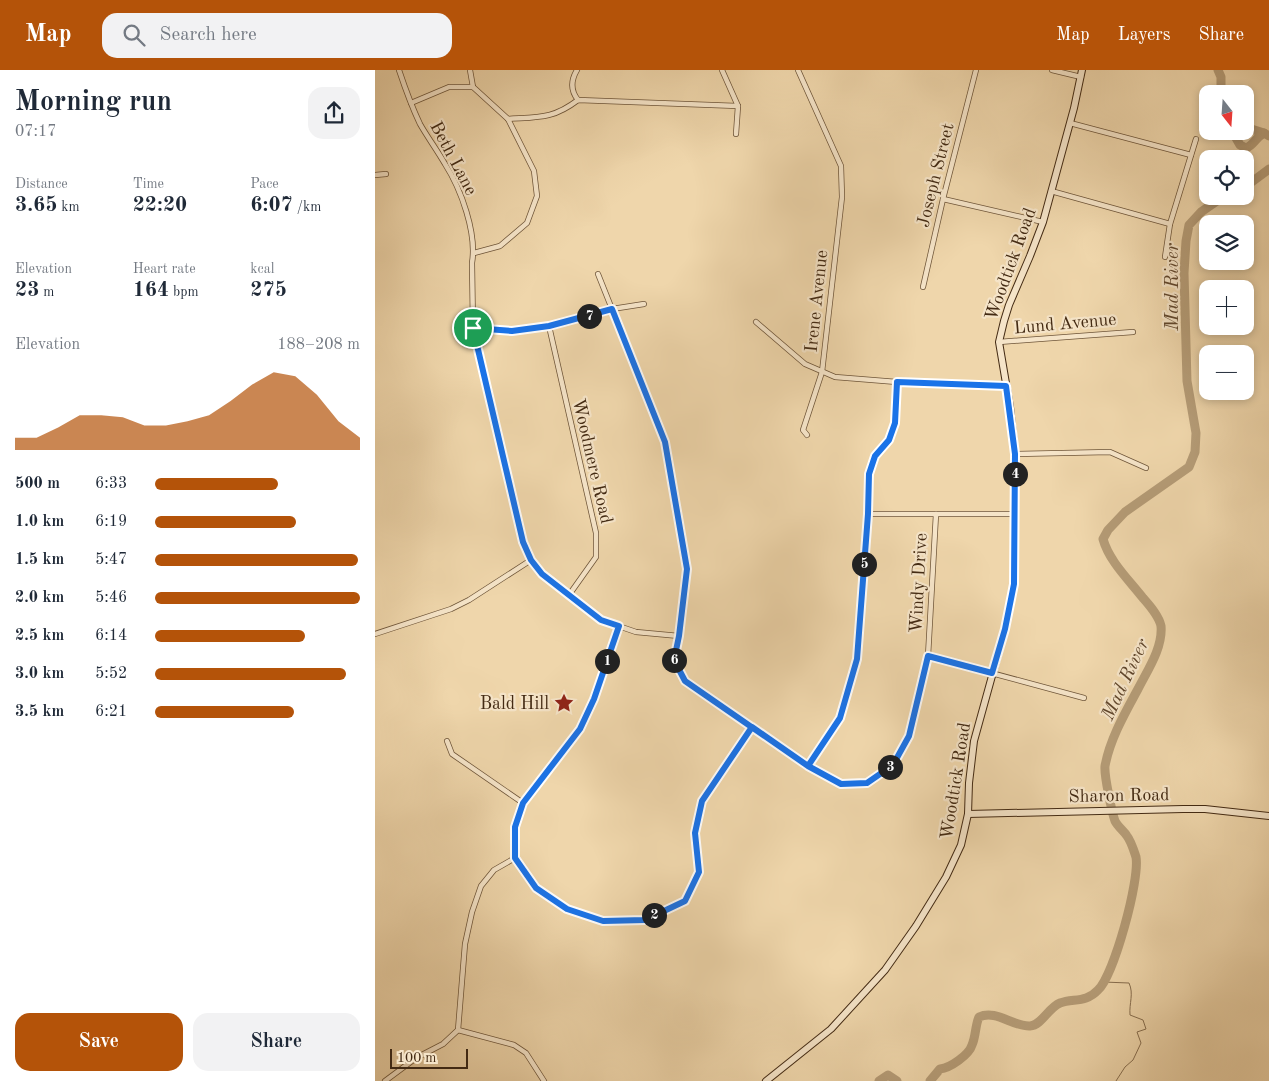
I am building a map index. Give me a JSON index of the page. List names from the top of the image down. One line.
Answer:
{"streets":{"main road":["Woodtick Road","Sharon Road"],"street":["Beth Lane","Joseph Street","Irene Avenue","Lund Avenue","Woodmere Road","Windy Drive"]},"crossings":[["Beth Lane","Woodmere Road"],["Beth Lane","Windy Drive"],["Woodtick Road","Lund Avenue"],["Woodtick Road","Sharon Road"]],"water":["Mad River"],"places":{"place":["Bald Hill"]},"scale_bar":"100 m","north":"bottom","page":{"header":"Map","search":"Search here","nav":["Map","Layers","Share"],"heading":["Morning run","07:17"],"map_buttons":["+","−"],"stats":[["Distance","3.65 km"],["Time","22:20"],["Pace","6:07 /km"],["Elevation","23 m"],["Heart rate","164 bpm"],["kcal","275"]],"pins":["7","4","5","6","1","3","2"],"chart":["Elevation","188–208 m"],"list":[{"name":"500 m","note":"6:33"},{"name":"1.0 km","note":"6:19"},{"name":"1.5 km","note":"5:47"},{"name":"2.0 km","note":"5:46"},{"name":"2.5 km","note":"6:14"},{"name":"3.0 km","note":"5:52"},{"name":"3.5 km","note":"6:21"}],"buttons":["Save","Share"],"scale":"100 m"}}
